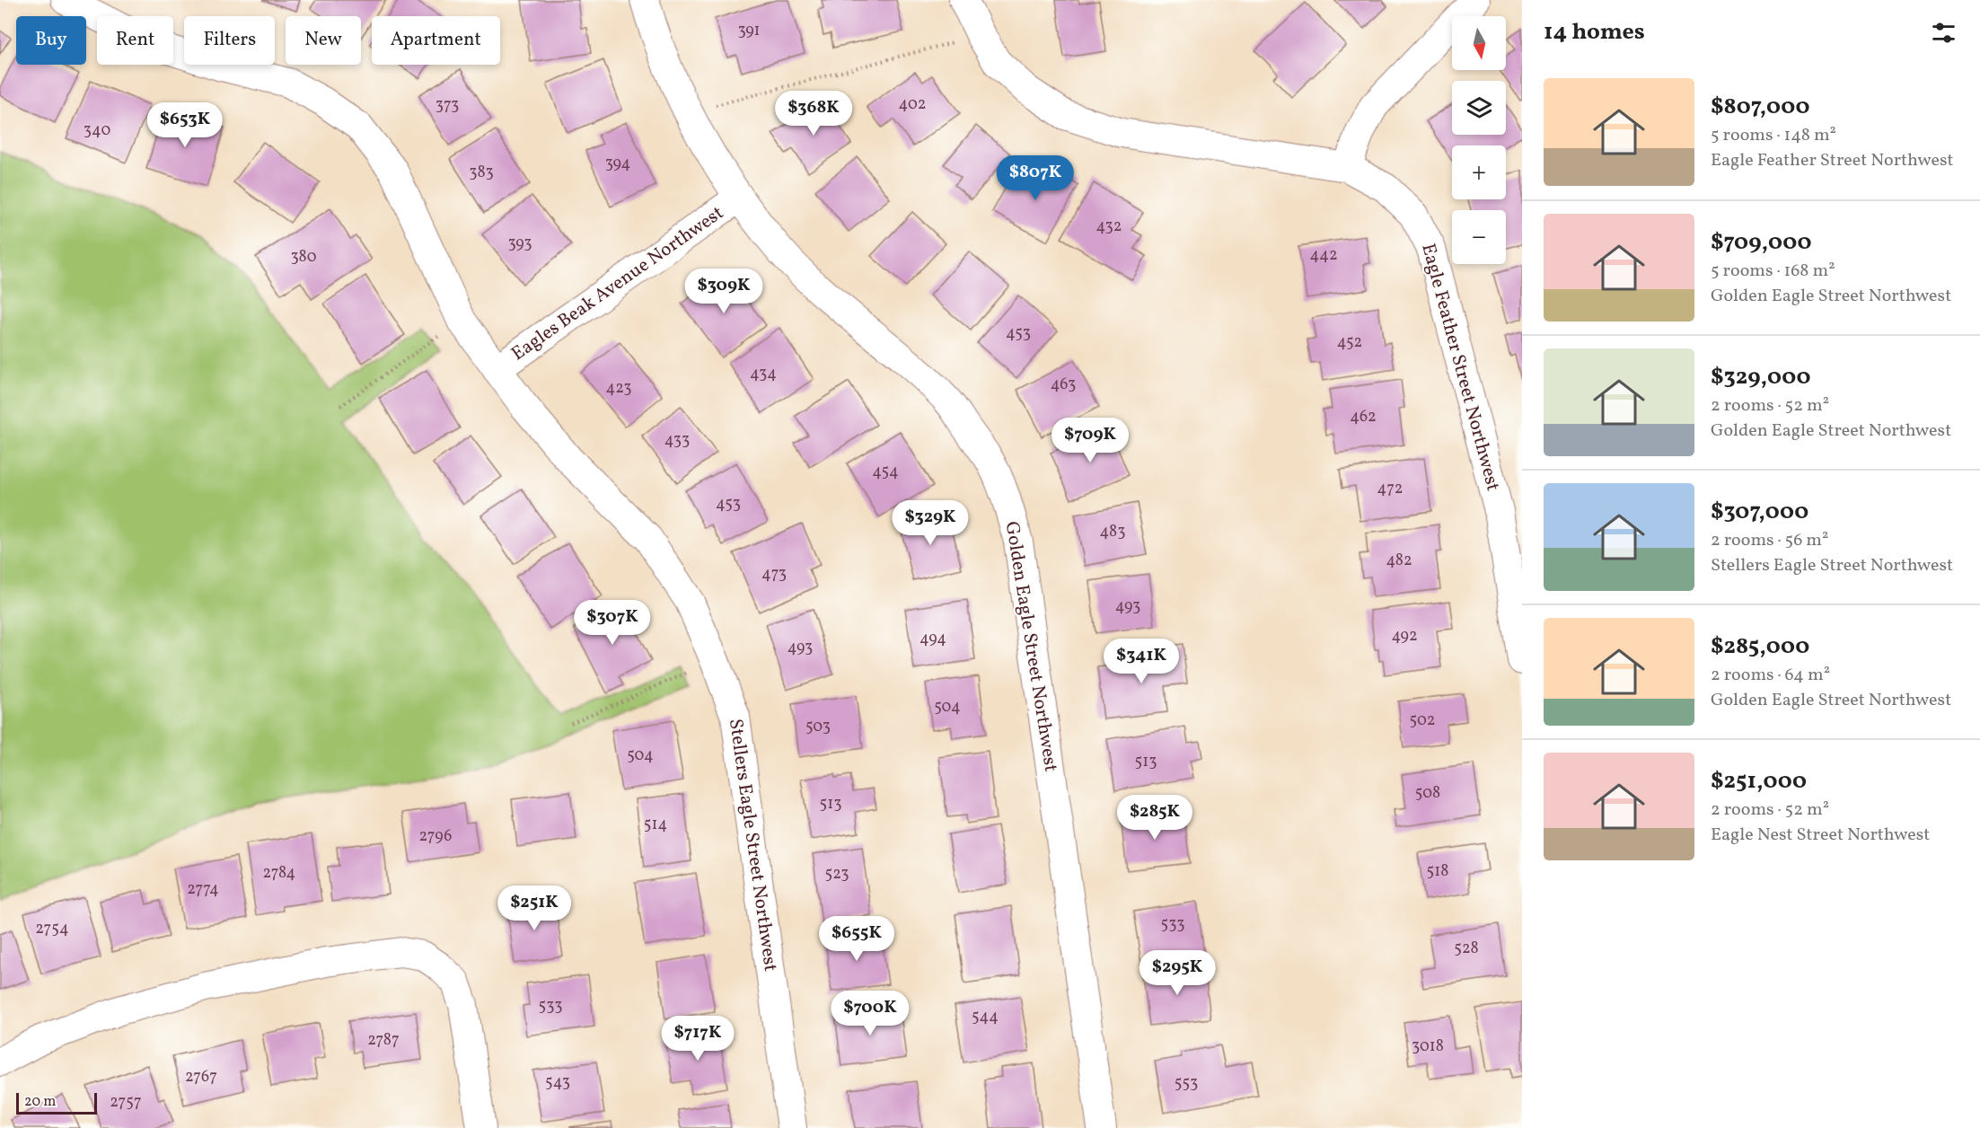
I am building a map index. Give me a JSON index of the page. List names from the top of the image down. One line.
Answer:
{"streets":{"street":["Eagles Beak Avenue Northwest","Eagle Feather Street Northwest","Golden Eagle Street Northwest","Stellers Eagle Street Northwest"]},"crossings":[["Eagles Beak Avenue Northwest","Golden Eagle Street Northwest"],["Eagles Beak Avenue Northwest","Stellers Eagle Street Northwest"]],"house_numbers":["391","402","373","340","394","383","432","393","442","380","453","452","434","463","423","462","433","454","472","453","483","482","473","493","492","494","493","504","502","503","504","513","508","513","514","2796","518","2784","523","2774","533","2754","528","533","544","2787","3018","2767","543","553","2757"],"scale_bar":"20 m","north":"bottom","page":{"heading":"14 homes","map_buttons":["+","−"],"chip":["Buy","Rent","Filters","New","Apartment"],"list":[{"name":"$807,000","note":"5 rooms · 148 m² · Eagle Feather Street Northwest"},{"name":"$709,000","note":"5 rooms · 168 m² · Golden Eagle Street Northwest"},{"name":"$329,000","note":"2 rooms · 52 m² · Golden Eagle Street Northwest"},{"name":"$307,000","note":"2 rooms · 56 m² · Stellers Eagle Street Northwest"},{"name":"$285,000","note":"2 rooms · 64 m² · Golden Eagle Street Northwest"},{"name":"$251,000","note":"2 rooms · 52 m² · Eagle Nest Street Northwest"}],"price":["$368K","$653K","$807K","$309K","$709K","$329K","$307K","$341K","$285K","$251K","$655K","$295K","$700K","$717K"],"scale":"20 m"}}
